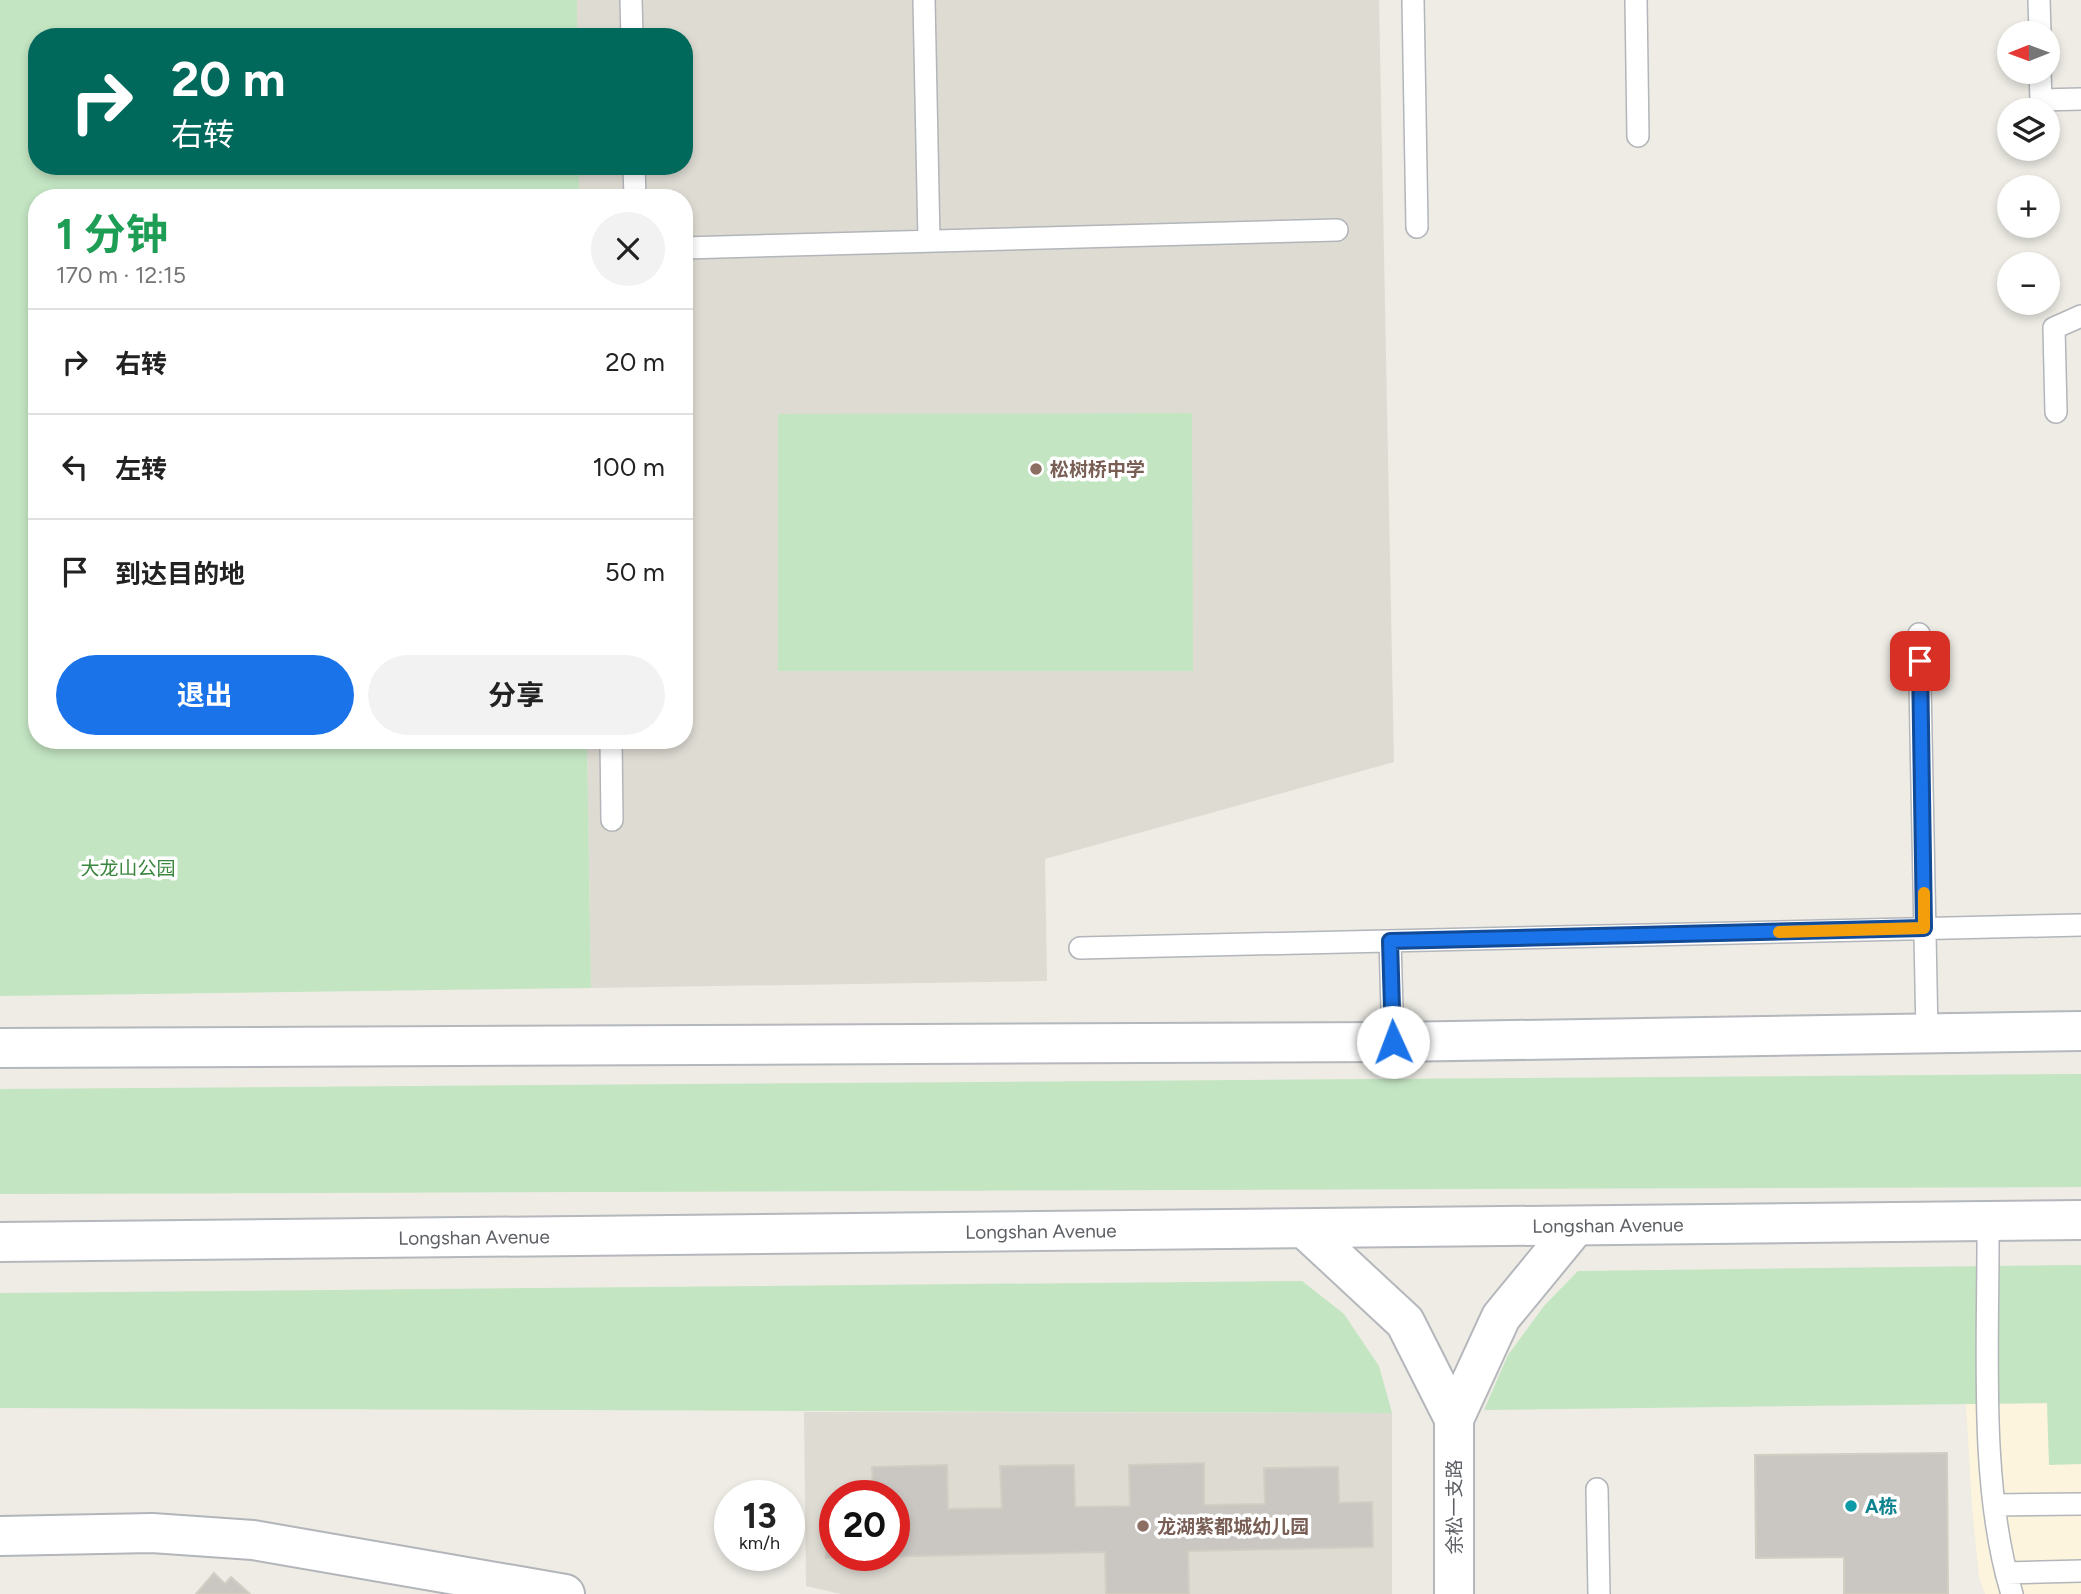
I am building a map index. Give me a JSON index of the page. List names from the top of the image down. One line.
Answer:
{"streets":{"main road":["Longshan Avenue","余松一支路"]},"parks":["大龙山公园"],"places":["松树桥中学","A栋","龙湖紫都城幼儿园"],"north":"left","page":{"map_buttons":["+","−"],"turn":["20 m","右转"],"heading":["1 分钟","170 m · 12:15"],"list":[{"name":"右转","value":"20 m"},{"name":"左转","value":"100 m"},{"name":"到达目的地","value":"50 m"}],"buttons":["退出","分享"],"speed":"13 km/h","limit":"20"}}
